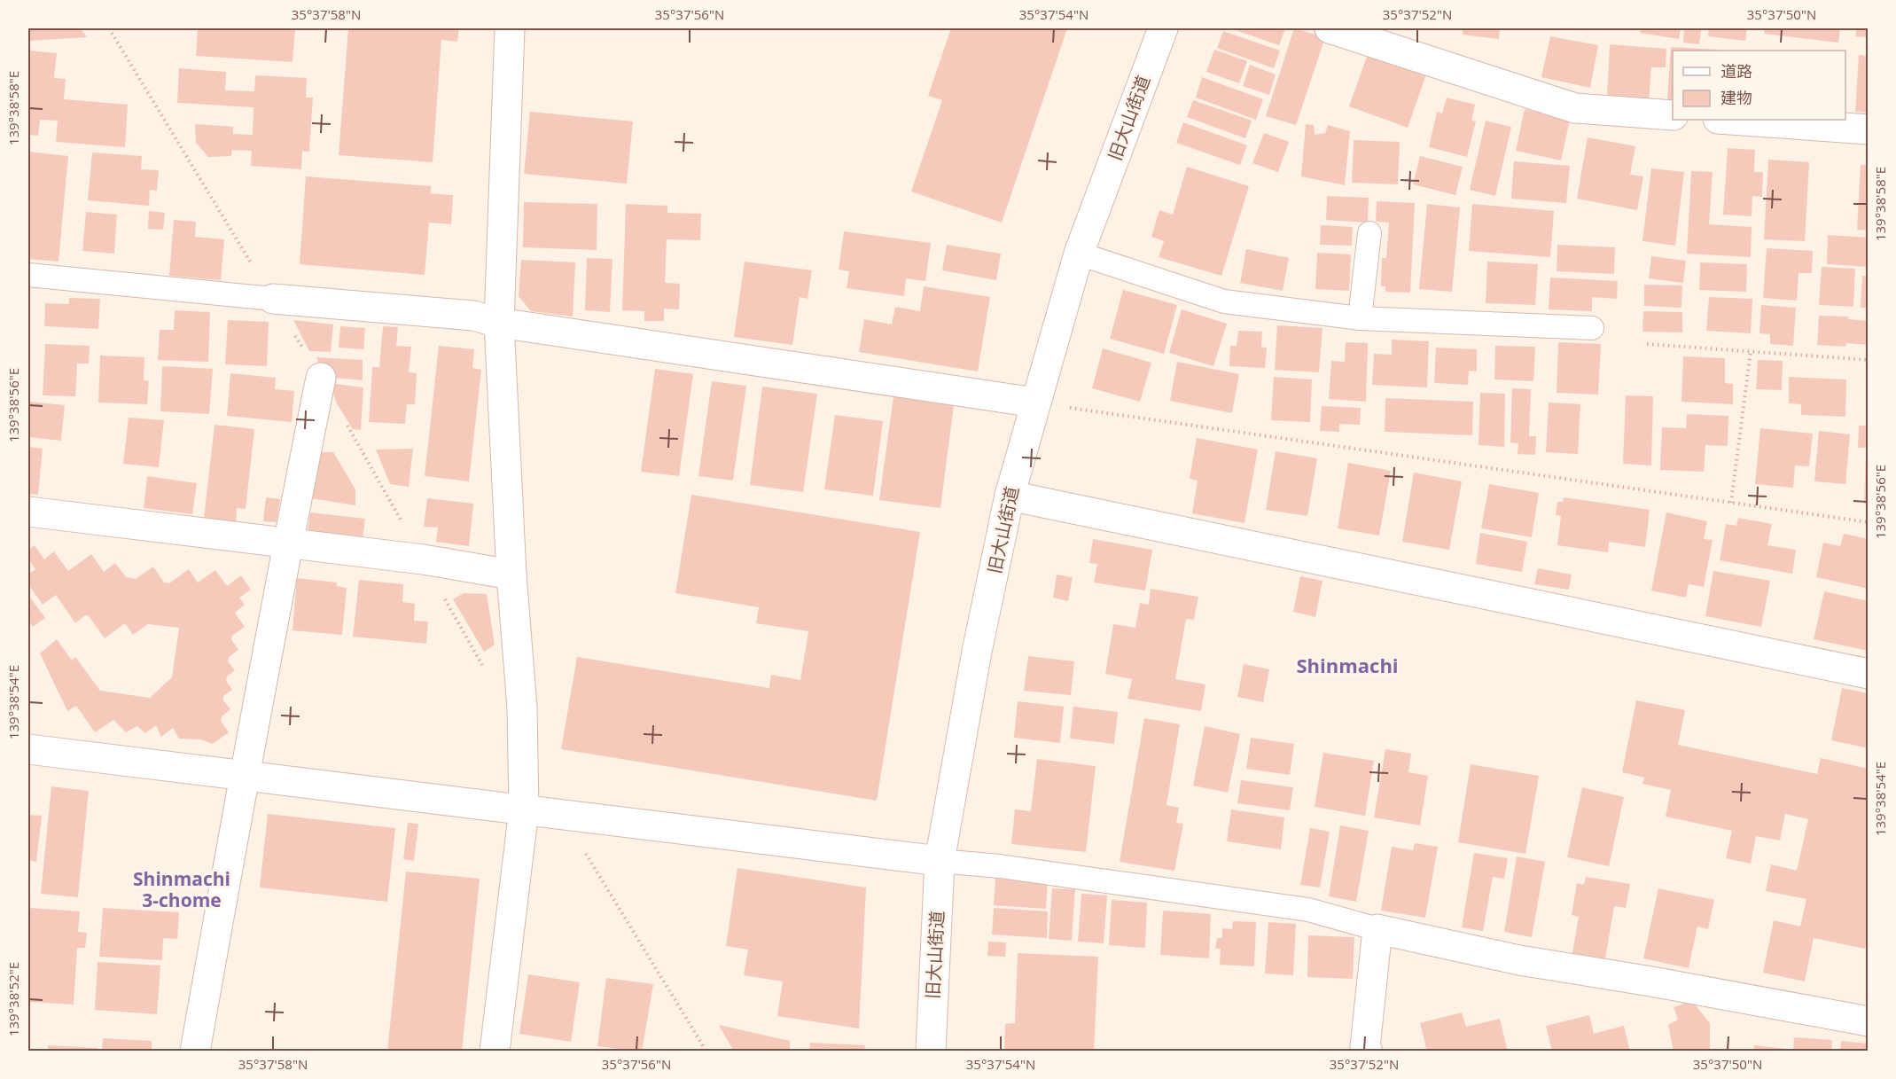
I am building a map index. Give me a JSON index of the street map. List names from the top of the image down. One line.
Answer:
{"streets":{"street":["旧大山街道"]},"districts":["Shinmachi","Shinmachi 3-chome"],"legend":["道路","建物"],"coordinates":["35°37'58\"N","35°37'56\"N","35°37'54\"N","35°37'52\"N","35°37'50\"N","139°38'58\"E","139°38'56\"E","139°38'54\"E","139°38'52\"E"]}
